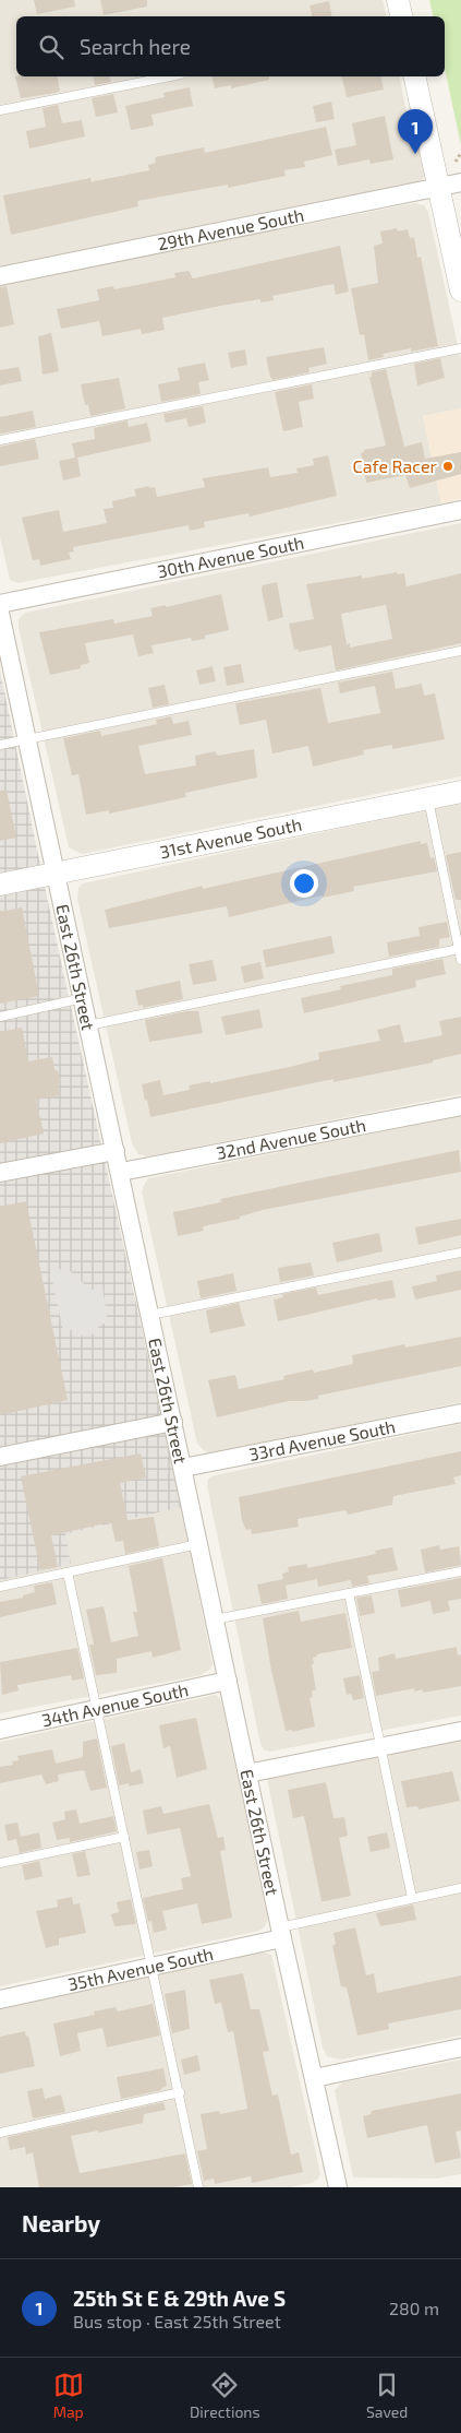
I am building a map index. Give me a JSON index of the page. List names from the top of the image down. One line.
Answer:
{"streets":{"street":["29th Avenue South","30th Avenue South","31st Avenue South","East 26th Street","32nd Avenue South","33rd Avenue South","34th Avenue South","35th Avenue South"]},"crossings":[["31st Avenue South","East 26th Street"],["East 26th Street","32nd Avenue South"],["East 26th Street","33rd Avenue South"],["East 26th Street","34th Avenue South"],["East 26th Street","35th Avenue South"]],"places":["Cafe Racer"],"page":{"search":"Search here","pins":"1","heading":"Nearby","list":[{"mark":"1","name":"25th St E & 29th Ave S","note":"Bus stop · East 25th Street","value":"280 m"}],"nav":["Map","Directions","Saved"]}}
